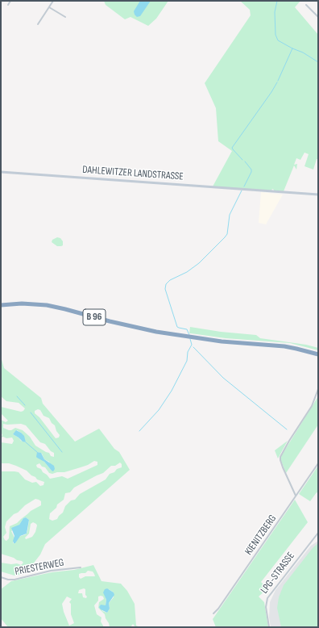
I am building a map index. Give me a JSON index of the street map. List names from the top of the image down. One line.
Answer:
{"streets":{"highway":["B 96"],"street":["DAHLEWITZER LANDSTRASSE","KIENITZBERG","PRIESTERWEG","LPG-STRASSE"]}}
